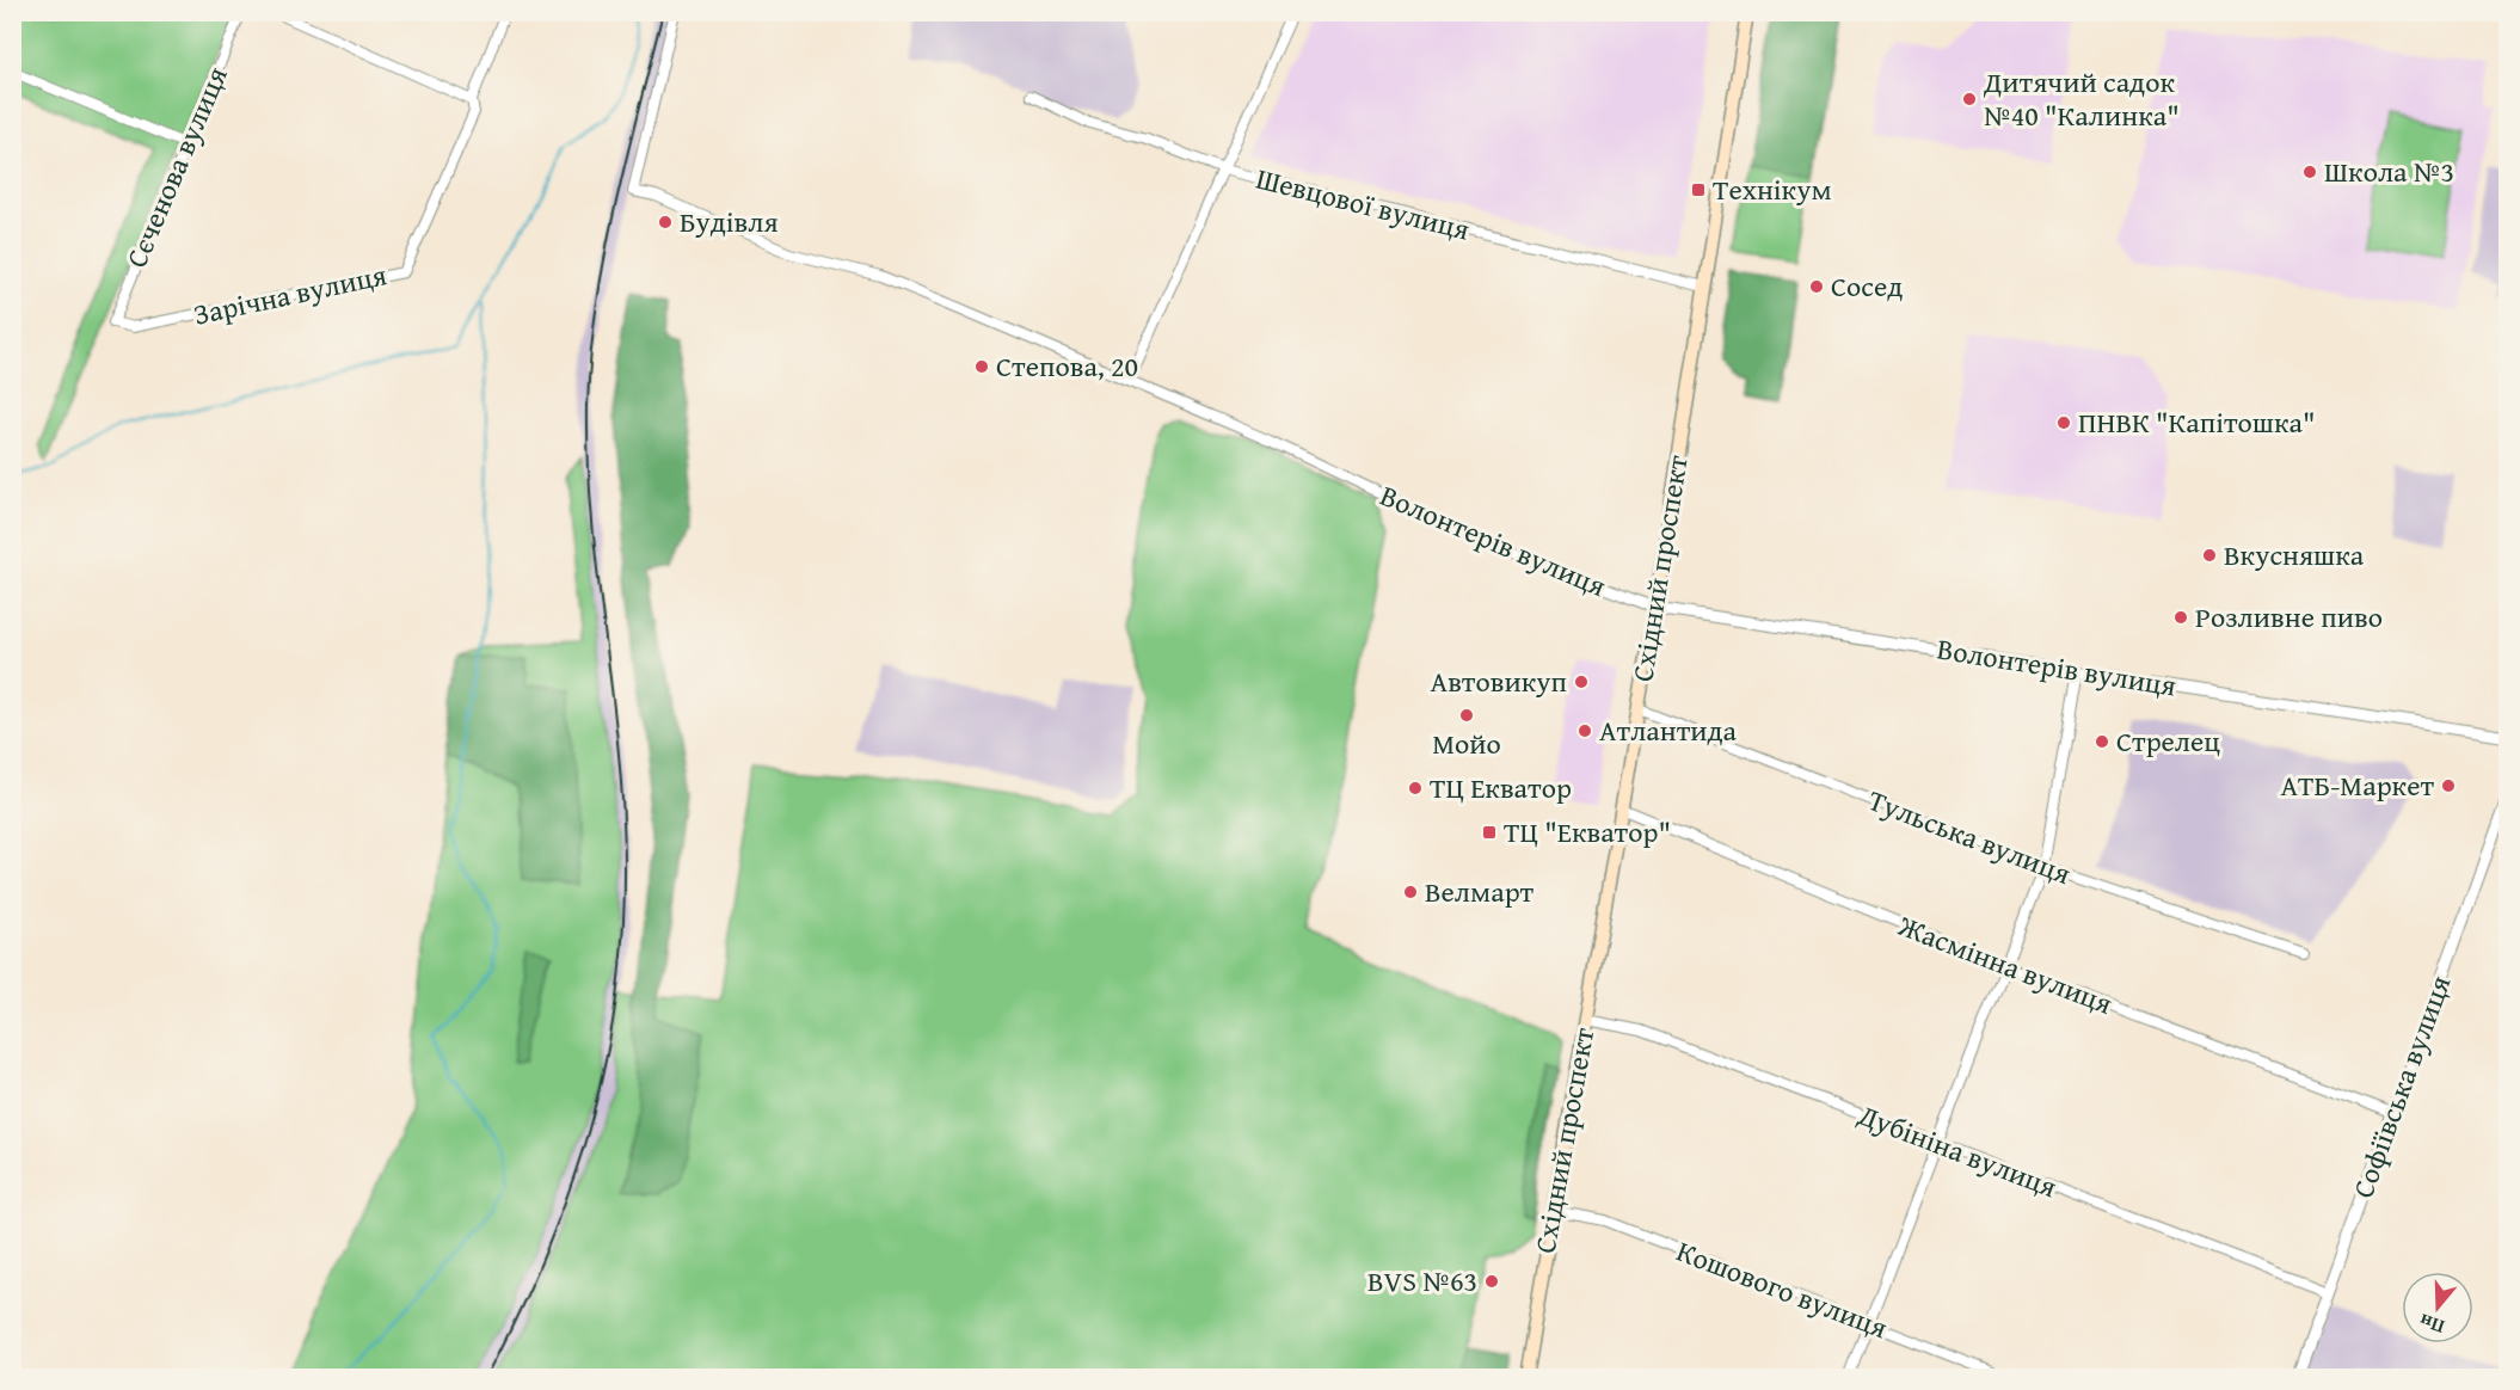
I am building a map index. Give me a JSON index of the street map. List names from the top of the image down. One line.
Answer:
{"streets":{"main road":["Східний проспект"],"street":["Сєченова вулиця","Шевцової вулиця","Зарічна вулиця","Волонтерів вулиця","Тульська вулиця","Жасмінна вулиця","Софіївська вулиця","Дубініна вулиця","Кошового вулиця"]},"crossings":[["Сєченова вулиця","Зарічна вулиця"],["Шевцової вулиця","Східний проспект"],["Волонтерів вулиця","Східний проспект"],["Східний проспект","Тульська вулиця"],["Східний проспект","Жасмінна вулиця"],["Східний проспект","Дубініна вулиця"],["Східний проспект","Кошового вулиця"],["Жасмінна вулиця","Софіївська вулиця"],["Софіївська вулиця","Дубініна вулиця"]],"places":{"other":["Дитячий садок №40 \"Калинка\"","Школа №3","Будівля","Сосед","Степова, 20","ПНВК \"Капітошка\"","Вкусняшка","Розливне пиво","Автовикуп","Мойо","Атлантида","Стрелец","АТБ-Маркет","ТЦ Екватор","Велмарт","BVS №63"],"transit":["Технікум","ТЦ \"Екватор\""]},"north":"bottom"}
